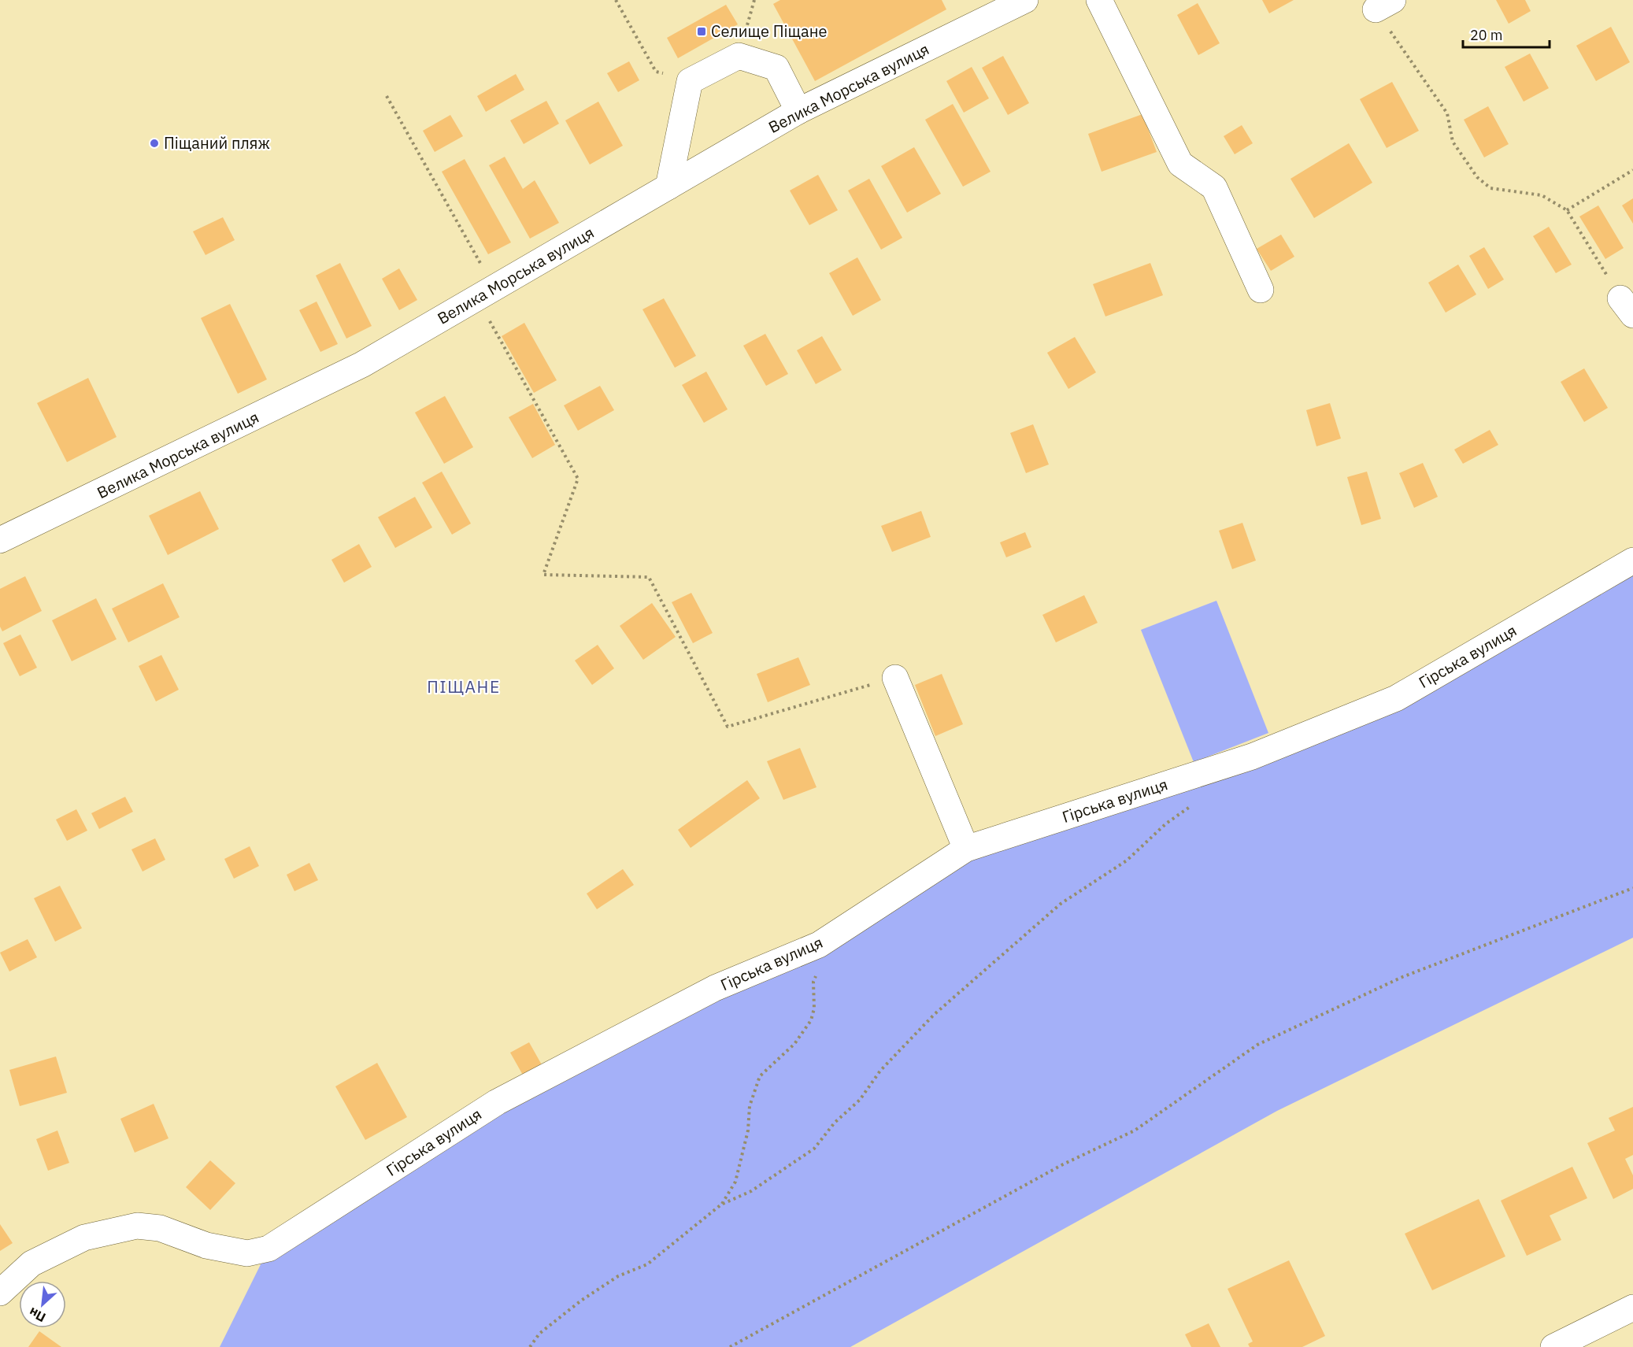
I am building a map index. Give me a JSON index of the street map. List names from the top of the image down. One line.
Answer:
{"streets":{"street":["Велика Морська вулиця","Гірська вулиця"]},"districts":["ПІЩАНЕ"],"places":{"transit":["Селище Піщане"],"other":["Піщаний пляж"]},"scale_bar":"20 m","north":"bottom left"}
